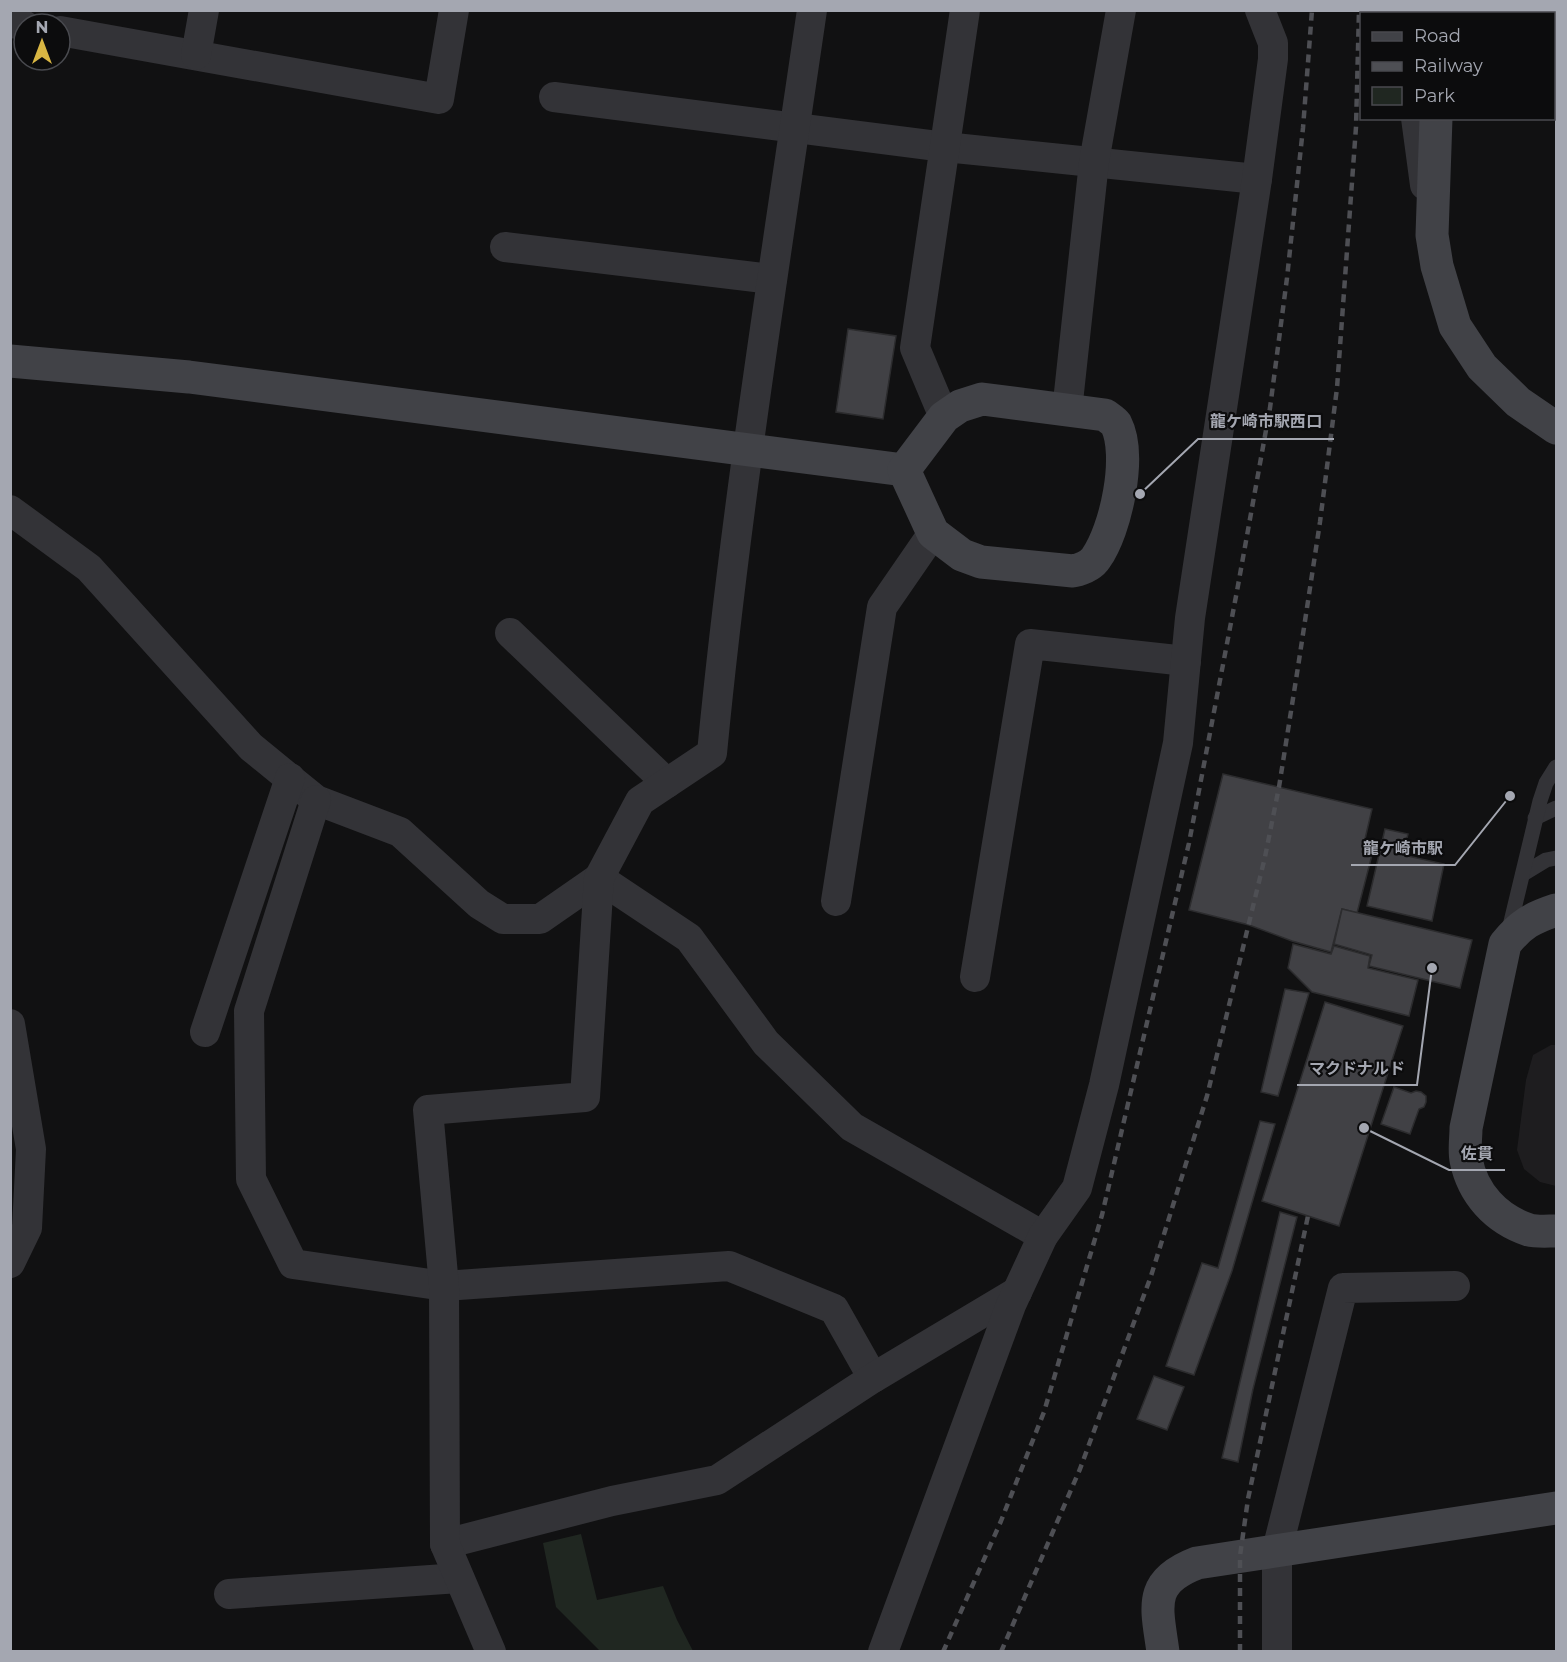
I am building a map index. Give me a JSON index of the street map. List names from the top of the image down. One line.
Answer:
{"places":["龍ケ崎市駅西口","龍ケ崎市駅","マクドナルド","佐貫"],"legend":["Road","Railway","Park"],"north":"top"}
